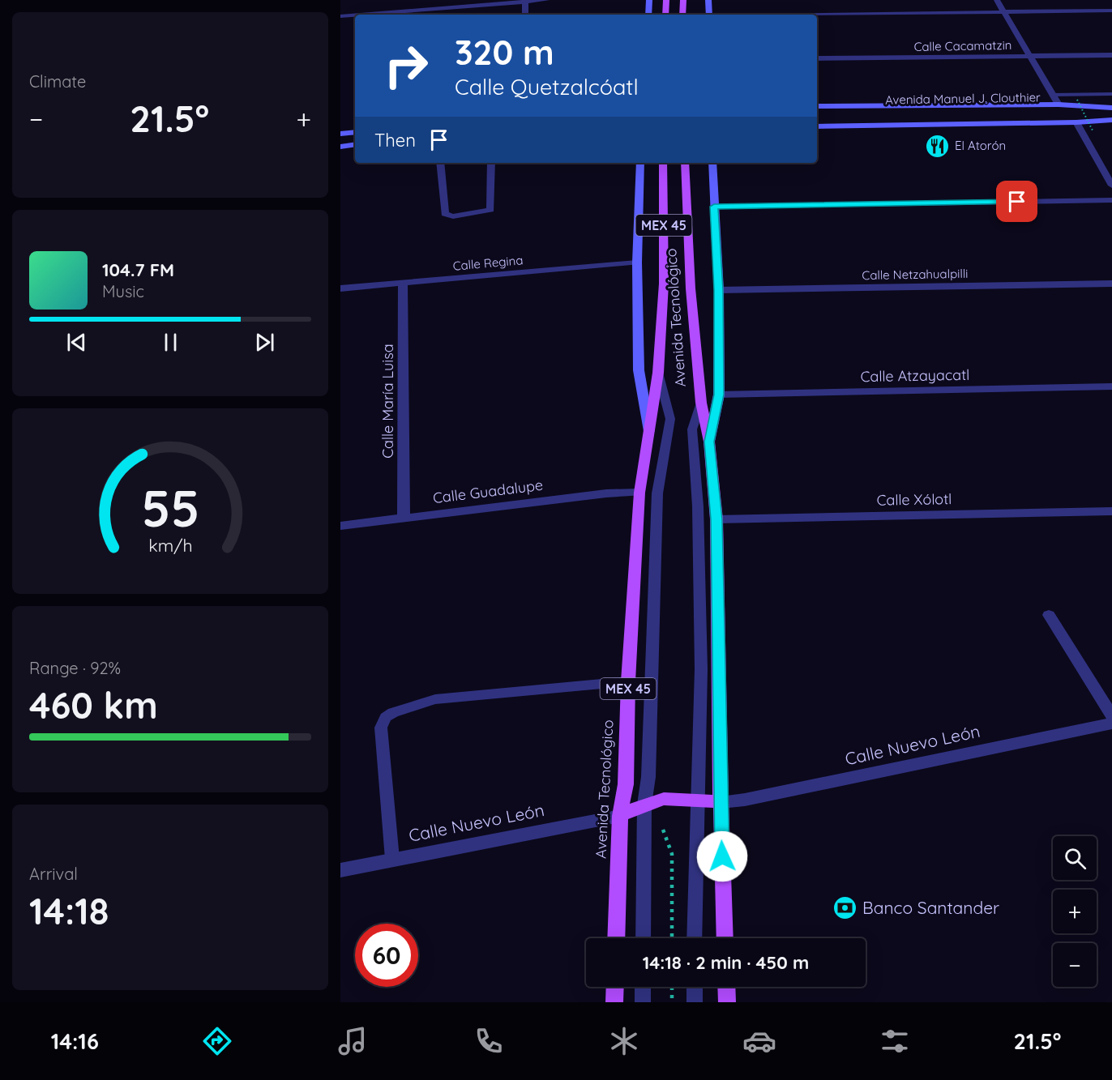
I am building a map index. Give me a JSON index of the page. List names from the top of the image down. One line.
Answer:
{"streets":{"main road":["MEX 45","Avenida Tecnológico"],"street":["Calle Cacamatzin","Avenida Manuel J. Clouthier","Calle Regina","Calle Netzahualpilli","Calle Atzayacatl","Calle María Luisa","Calle Guadalupe","Calle Xólotl","Calle Nuevo León"]},"crossings":[["Calle Regina","Avenida Tecnológico"],["Calle Regina","Calle María Luisa"],["Calle Netzahualpilli","Avenida Tecnológico"],["Avenida Tecnológico","Calle Atzayacatl"],["Avenida Tecnológico","Calle Guadalupe"],["Avenida Tecnológico","Calle Xólotl"],["Avenida Tecnológico","Calle Nuevo León"],["Calle María Luisa","Calle Guadalupe"]],"places":{"restaurant":["El Atorón"],"bank":["Banco Santander"]},"page":{"tile":["Climate",["Range · 92%","460 km"],["Arrival","14:18"]],"turn":["320 m","Calle Quetzalcóatl"],"heat":["−","21.5°","+"],"then":"Then","song":["104.7 FM","Music"],"map_buttons":["+","−"],"limit":"60","trip":"14:18 · 2 min · 450 m","tabs":["14:16","21.5°"],"gauge":["55","km/h"]}}
